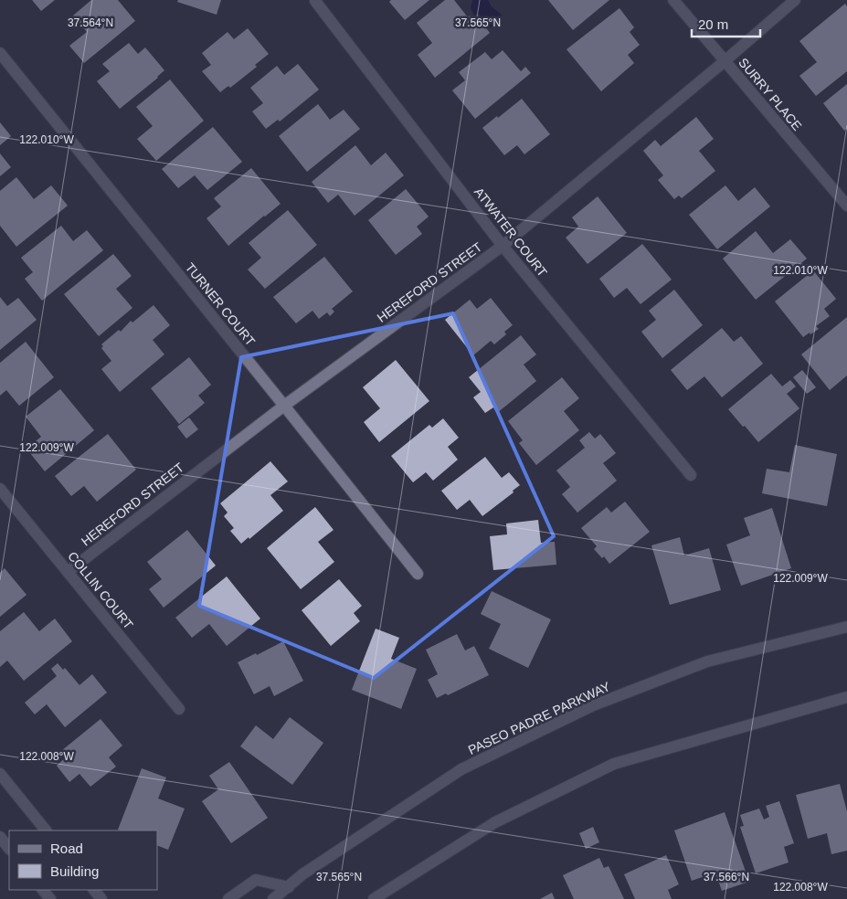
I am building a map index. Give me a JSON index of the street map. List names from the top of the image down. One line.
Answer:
{"streets":{"street":["SURRY PLACE","ATWATER COURT","HEREFORD STREET","TURNER COURT","COLLIN COURT","PASEO PADRE PARKWAY"]},"crossings":[["SURRY PLACE","HEREFORD STREET"],["ATWATER COURT","HEREFORD STREET"],["HEREFORD STREET","TURNER COURT"],["HEREFORD STREET","COLLIN COURT"]],"legend":["Road","Building"],"scale_bar":"20 m","coordinates":["37.565°N","37.564°N","122.010°W","122.009°W","122.008°W","37.566°N"]}
